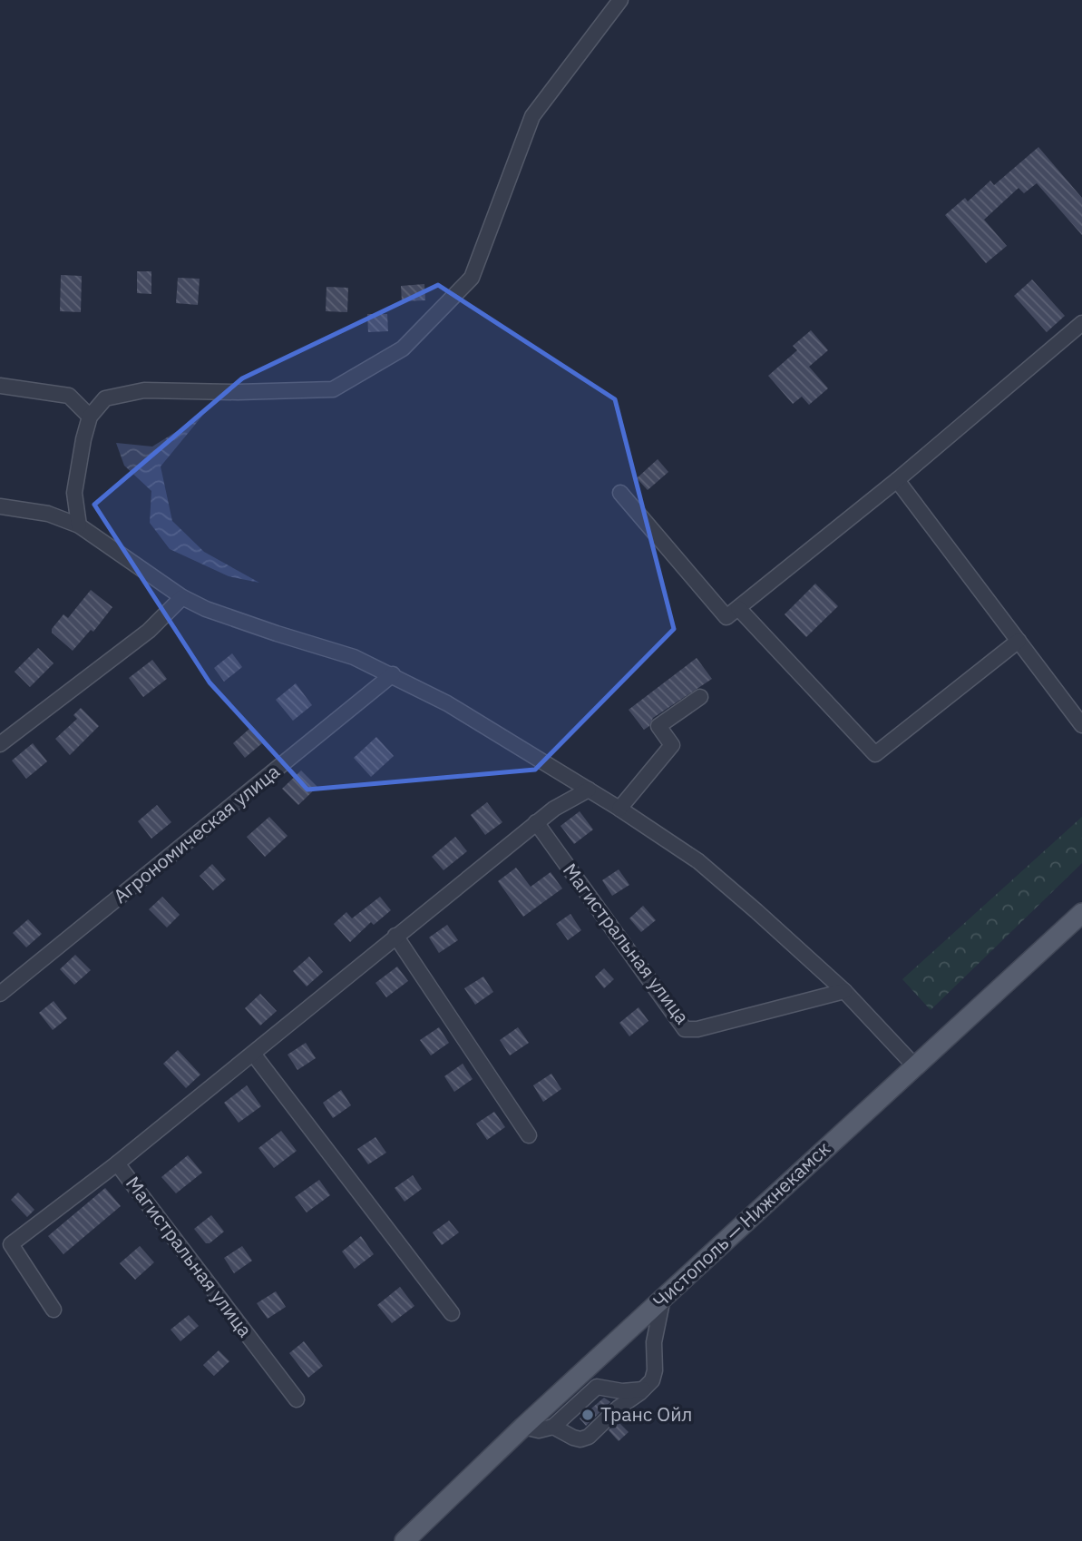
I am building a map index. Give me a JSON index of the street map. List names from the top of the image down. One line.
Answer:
{"streets":{"main road":["Чистополь — Нижнекамск"],"street":["Агрономическая улица","Магистральная улица"]},"places":["Транс Ойл"]}
